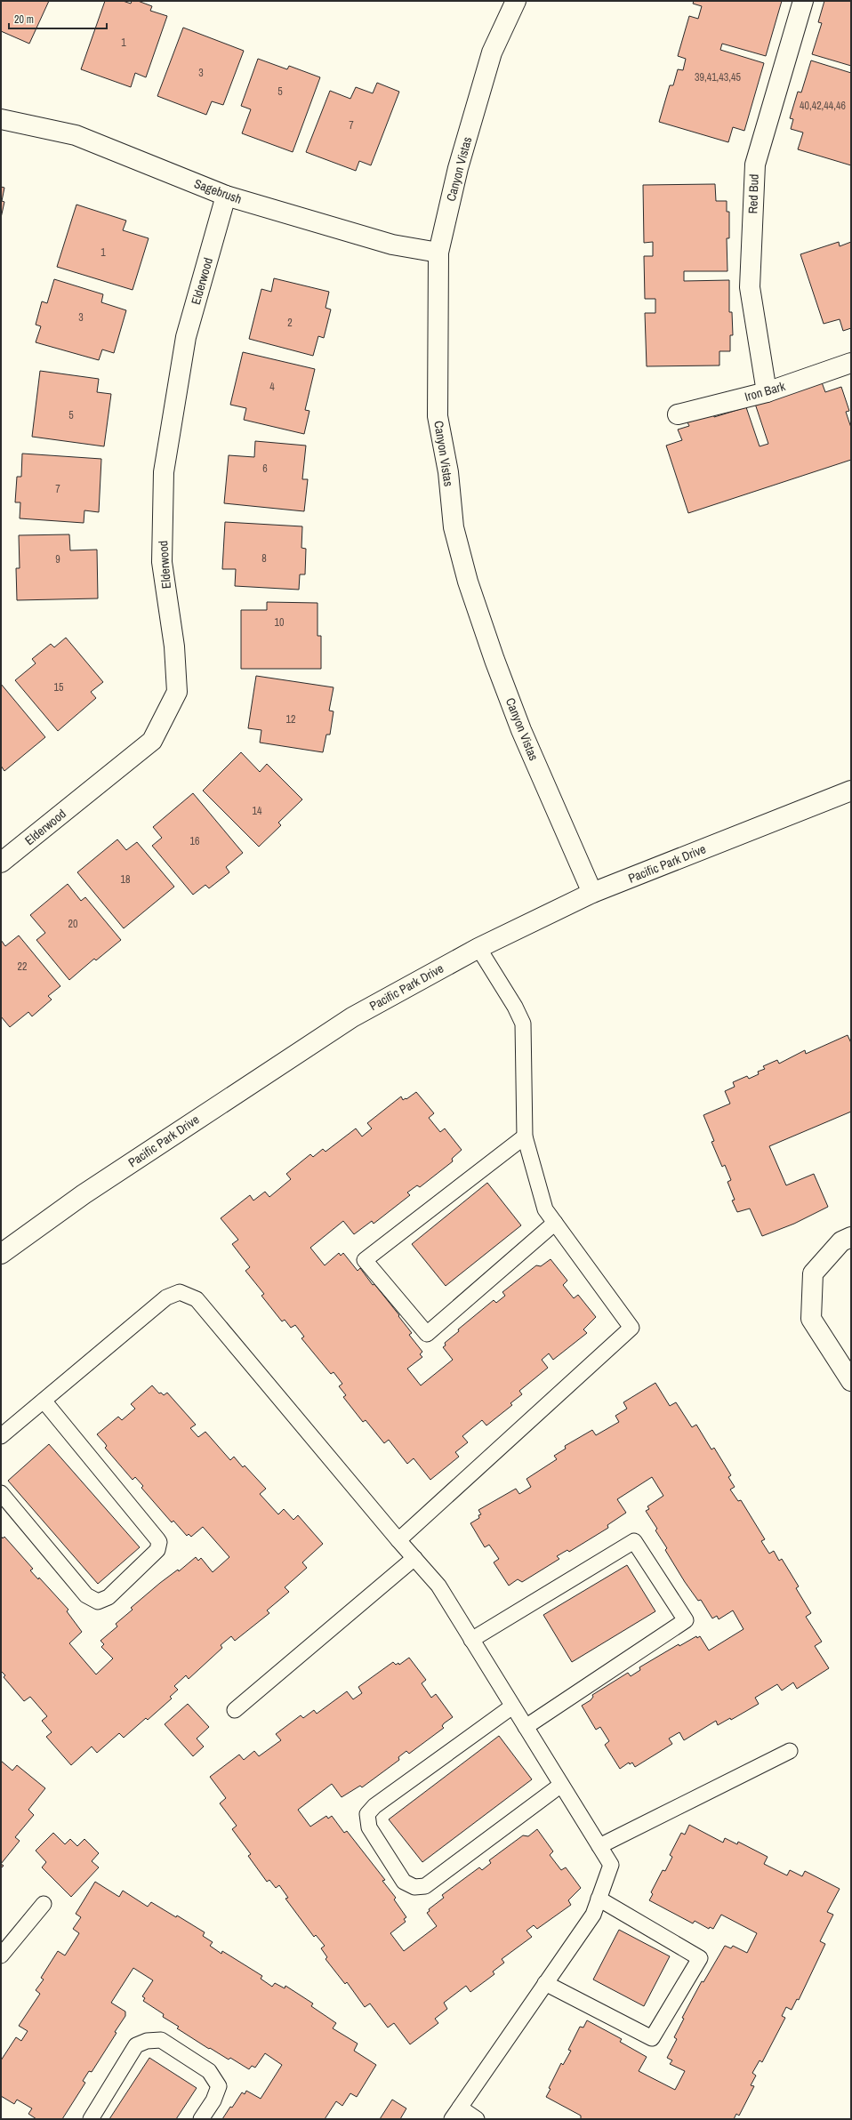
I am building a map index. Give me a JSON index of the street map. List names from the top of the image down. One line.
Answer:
{"streets":{"street":["Canyon Vistas","Sagebrush","Red Bud","Elderwood","Iron Bark","Pacific Park Drive"]},"crossings":[["Canyon Vistas","Sagebrush"],["Canyon Vistas","Pacific Park Drive"],["Sagebrush","Elderwood"],["Red Bud","Iron Bark"]],"house_numbers":["1","3","39,41,43,45","5","40,42,44,46","7","1","3","2","4","5","6","7","8","9","10","15","12","14","16","18","20","22"],"scale_bar":"20 m"}
